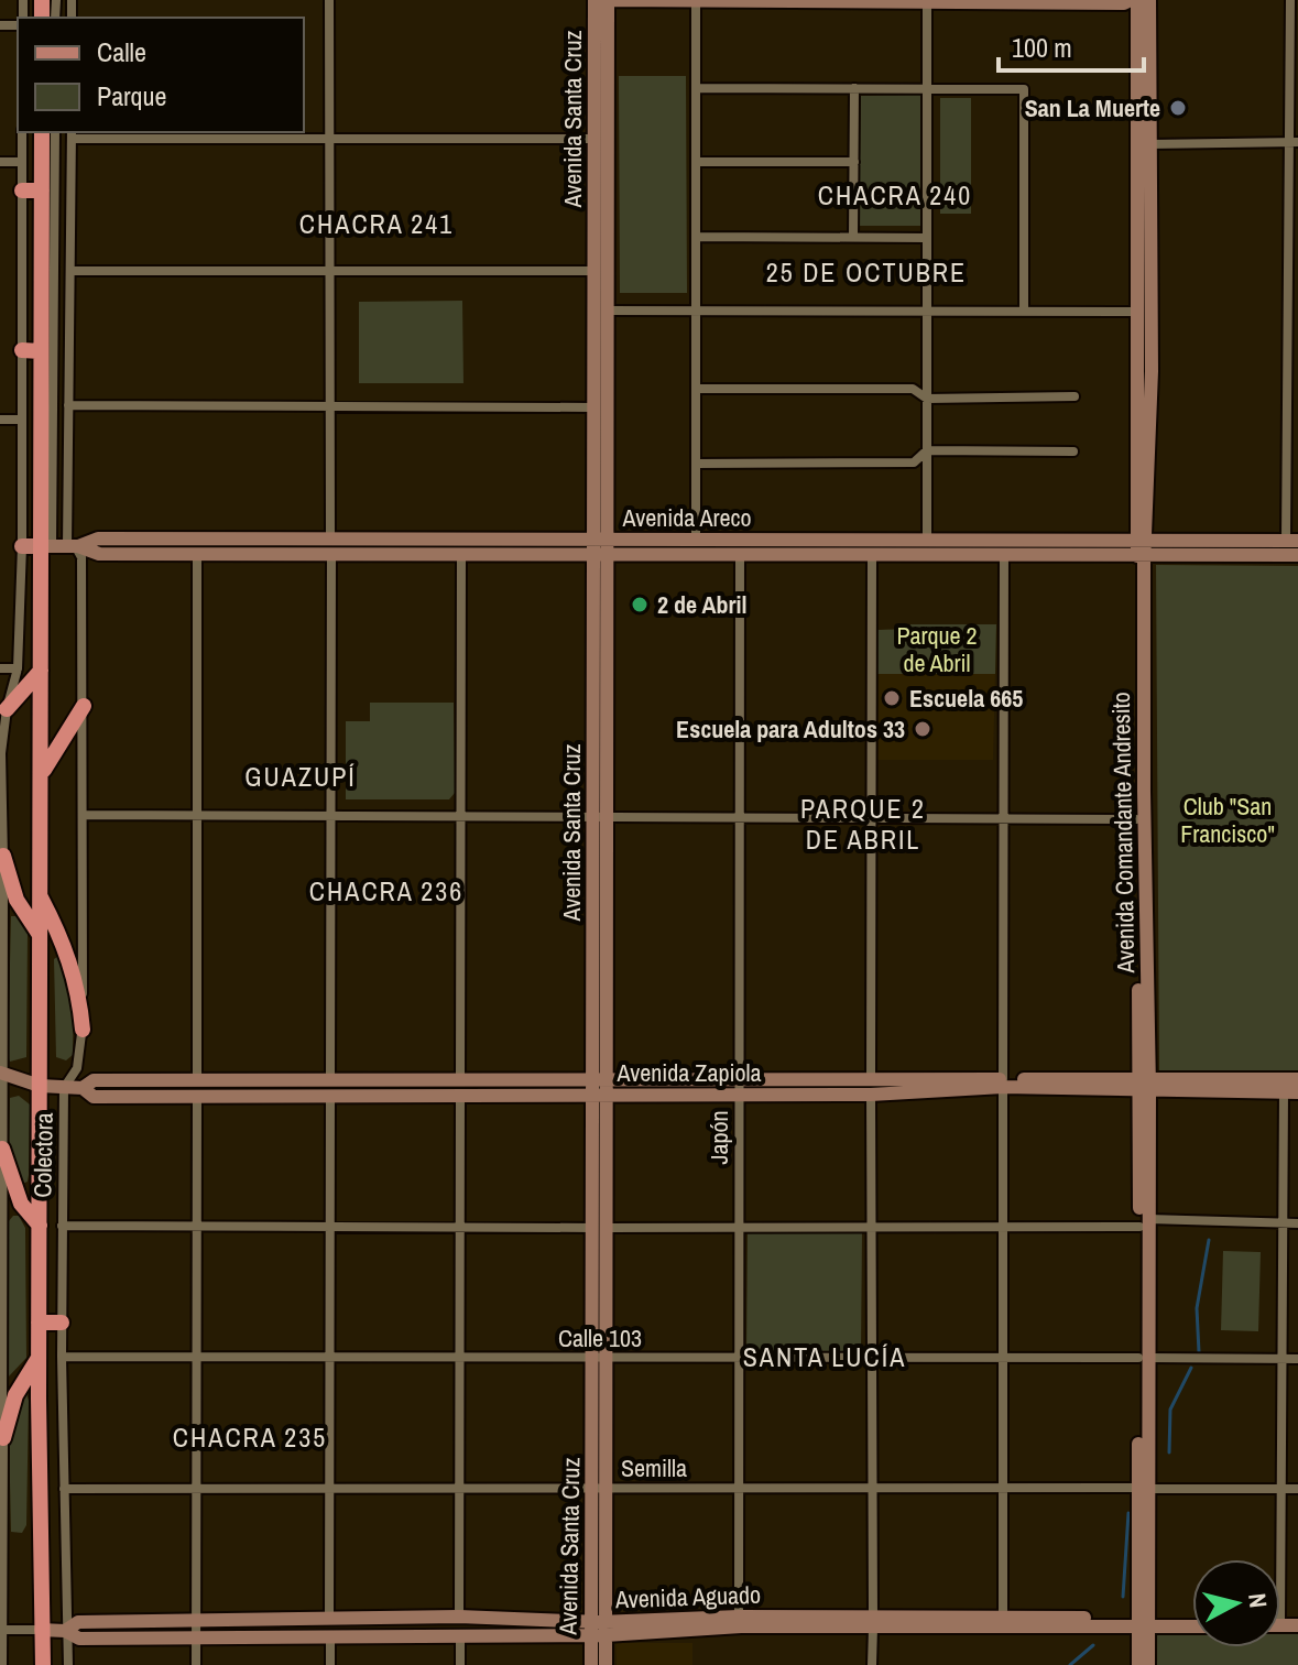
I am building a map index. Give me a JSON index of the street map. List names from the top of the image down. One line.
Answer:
{"streets":{"main road":["Avenida Santa Cruz","Avenida Areco","Avenida Comandante Andresito","Avenida Zapiola","Avenida Aguado"],"street":["Japón","Colectora","Calle 103","Semilla"]},"crossings":[["Avenida Santa Cruz","Avenida Areco"],["Avenida Santa Cruz","Avenida Zapiola"],["Avenida Santa Cruz","Calle 103"],["Avenida Santa Cruz","Semilla"],["Avenida Santa Cruz","Avenida Aguado"],["Avenida Areco","Avenida Comandante Andresito"],["Avenida Areco","Japón"],["Avenida Areco","Colectora"],["Avenida Comandante Andresito","Avenida Zapiola"],["Avenida Comandante Andresito","Calle 103"],["Avenida Comandante Andresito","Semilla"],["Avenida Comandante Andresito","Avenida Aguado"],["Avenida Zapiola","Japón"],["Avenida Zapiola","Colectora"],["Japón","Calle 103"],["Japón","Semilla"],["Japón","Avenida Aguado"],["Colectora","Calle 103"],["Colectora","Semilla"],["Colectora","Avenida Aguado"]],"districts":["CHACRA 240","CHACRA 241","25 DE OCTUBRE","GUAZUPÍ","PARQUE 2 DE ABRIL","CHACRA 236","SANTA LUCÍA","CHACRA 235"],"parks":["Parque 2 de Abril","Club \"San Francisco\""],"places":["San La Muerte","2 de Abril","Escuela 665","Escuela para Adultos 33"],"legend":["Calle","Parque"],"scale_bar":"100 m","north":"right"}
